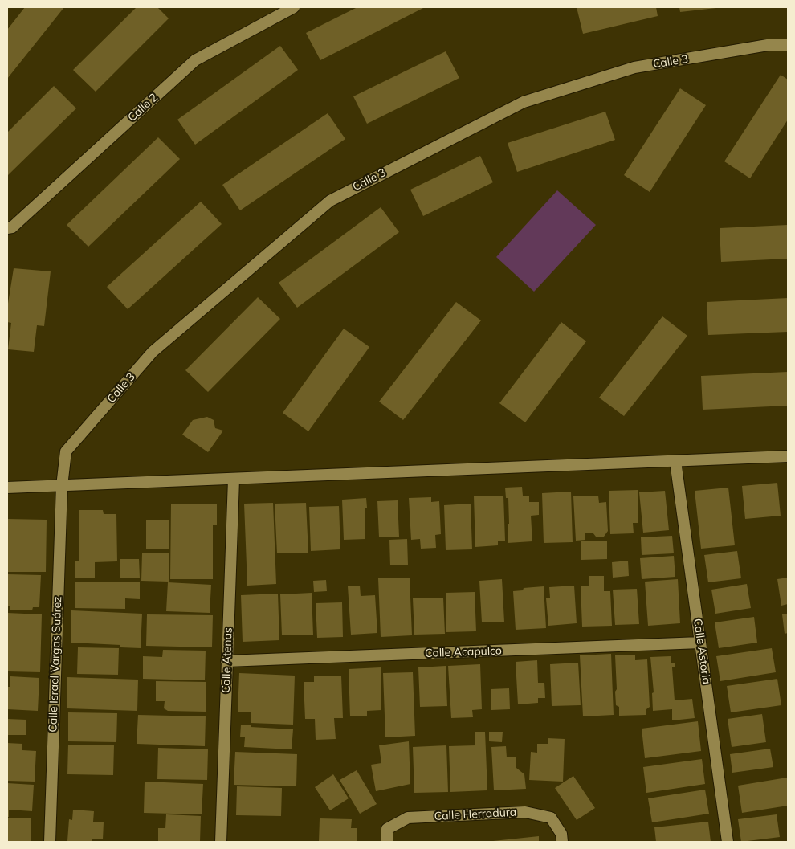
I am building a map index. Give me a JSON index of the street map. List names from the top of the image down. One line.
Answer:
{"streets":{"street":["Calle 3","Calle 2","Calle Astoria","Calle Acapulco","Calle Atenas","Calle Israel Vargas Suárez","Calle Herradura"]},"crossings":[["Calle 3","Calle Israel Vargas Suárez"],["Calle Astoria","Calle Acapulco"],["Calle Acapulco","Calle Atenas"]]}
